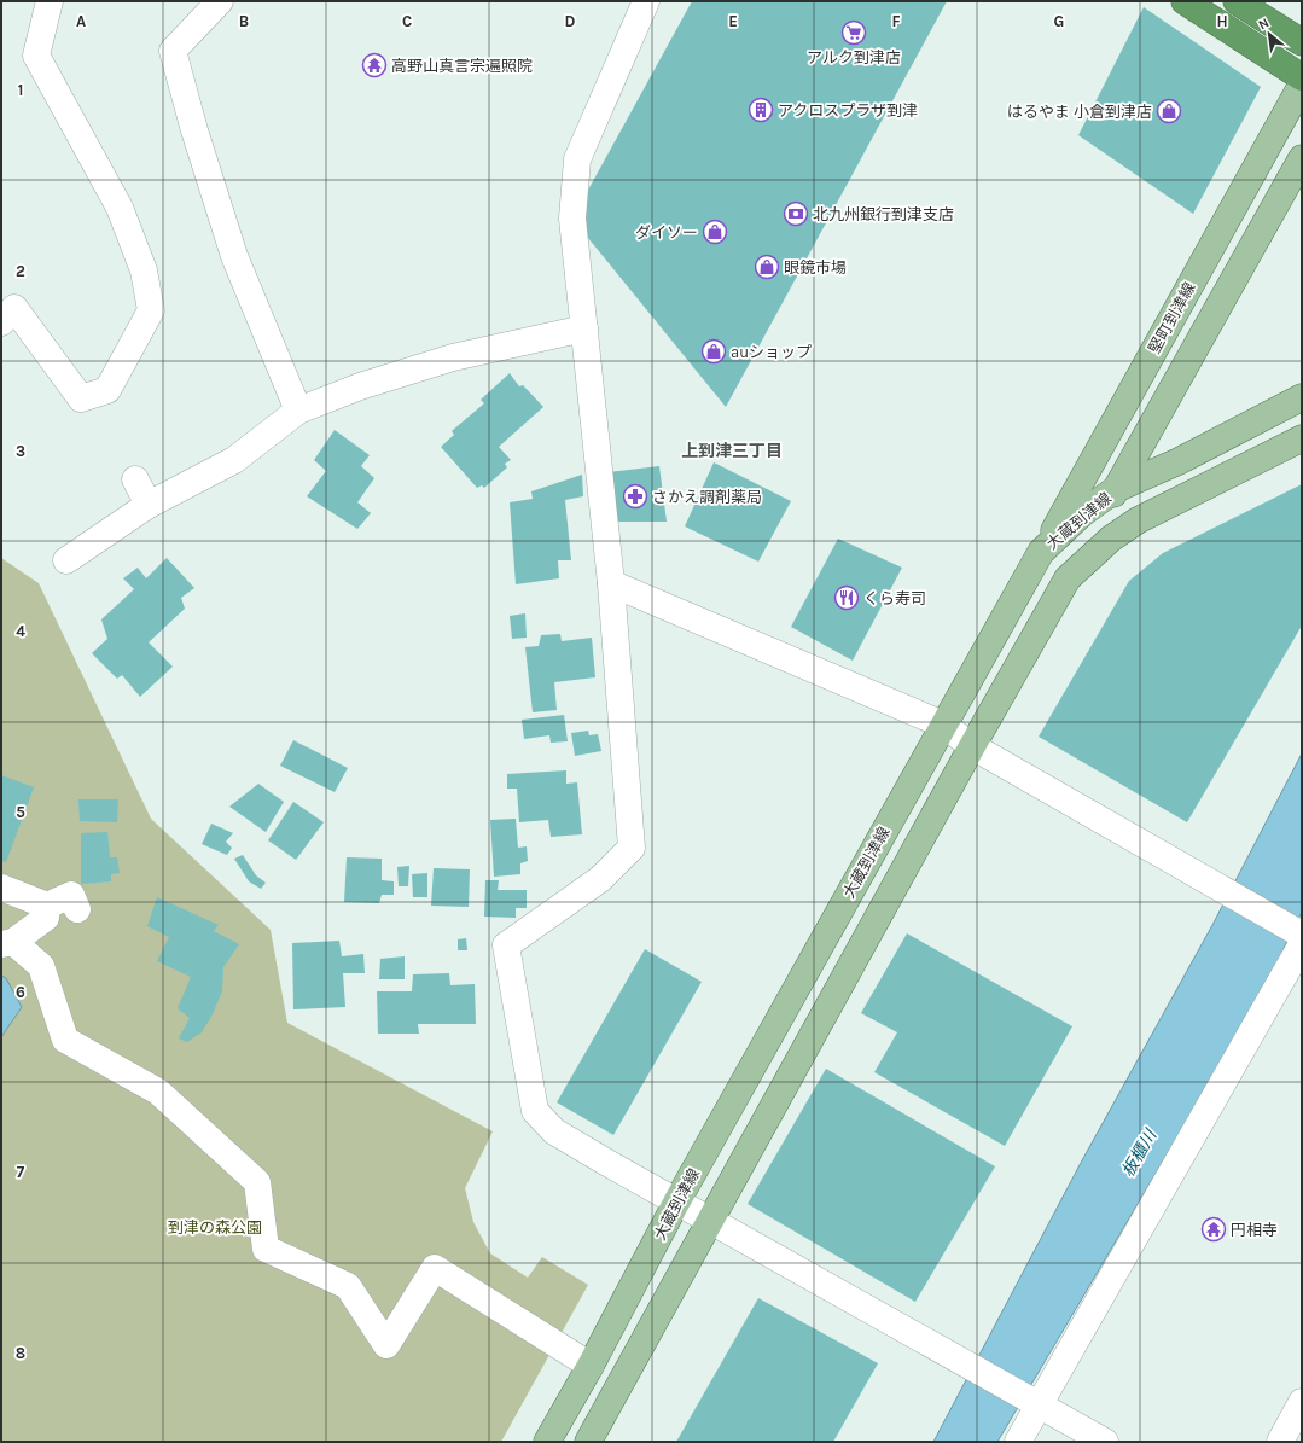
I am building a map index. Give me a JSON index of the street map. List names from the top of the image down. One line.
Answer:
{"streets":{"main road":["堅町到津線","大蔵到津線"]},"crossings":[["堅町到津線","大蔵到津線"]],"districts":["上到津三丁目"],"water":["板櫃川"],"parks":["到津の森公園"],"places":{"supermarket":["アルク到津店"],"temple":["高野山真言宗遍照院","円相寺"],"building":["アクロスプラザ到津"],"shop":["はるやま 小倉到津店","ダイソー","眼鏡市場","auショップ"],"bank":["北九州銀行到津支店"],"pharmacy":["さかえ調剤薬局"],"restaurant":["くら寿司"]},"north":"top left","grid":{"columns":["A","B","C","D","E","F","G","H"],"rows":["1","2","3","4","5","6","7","8"]}}
